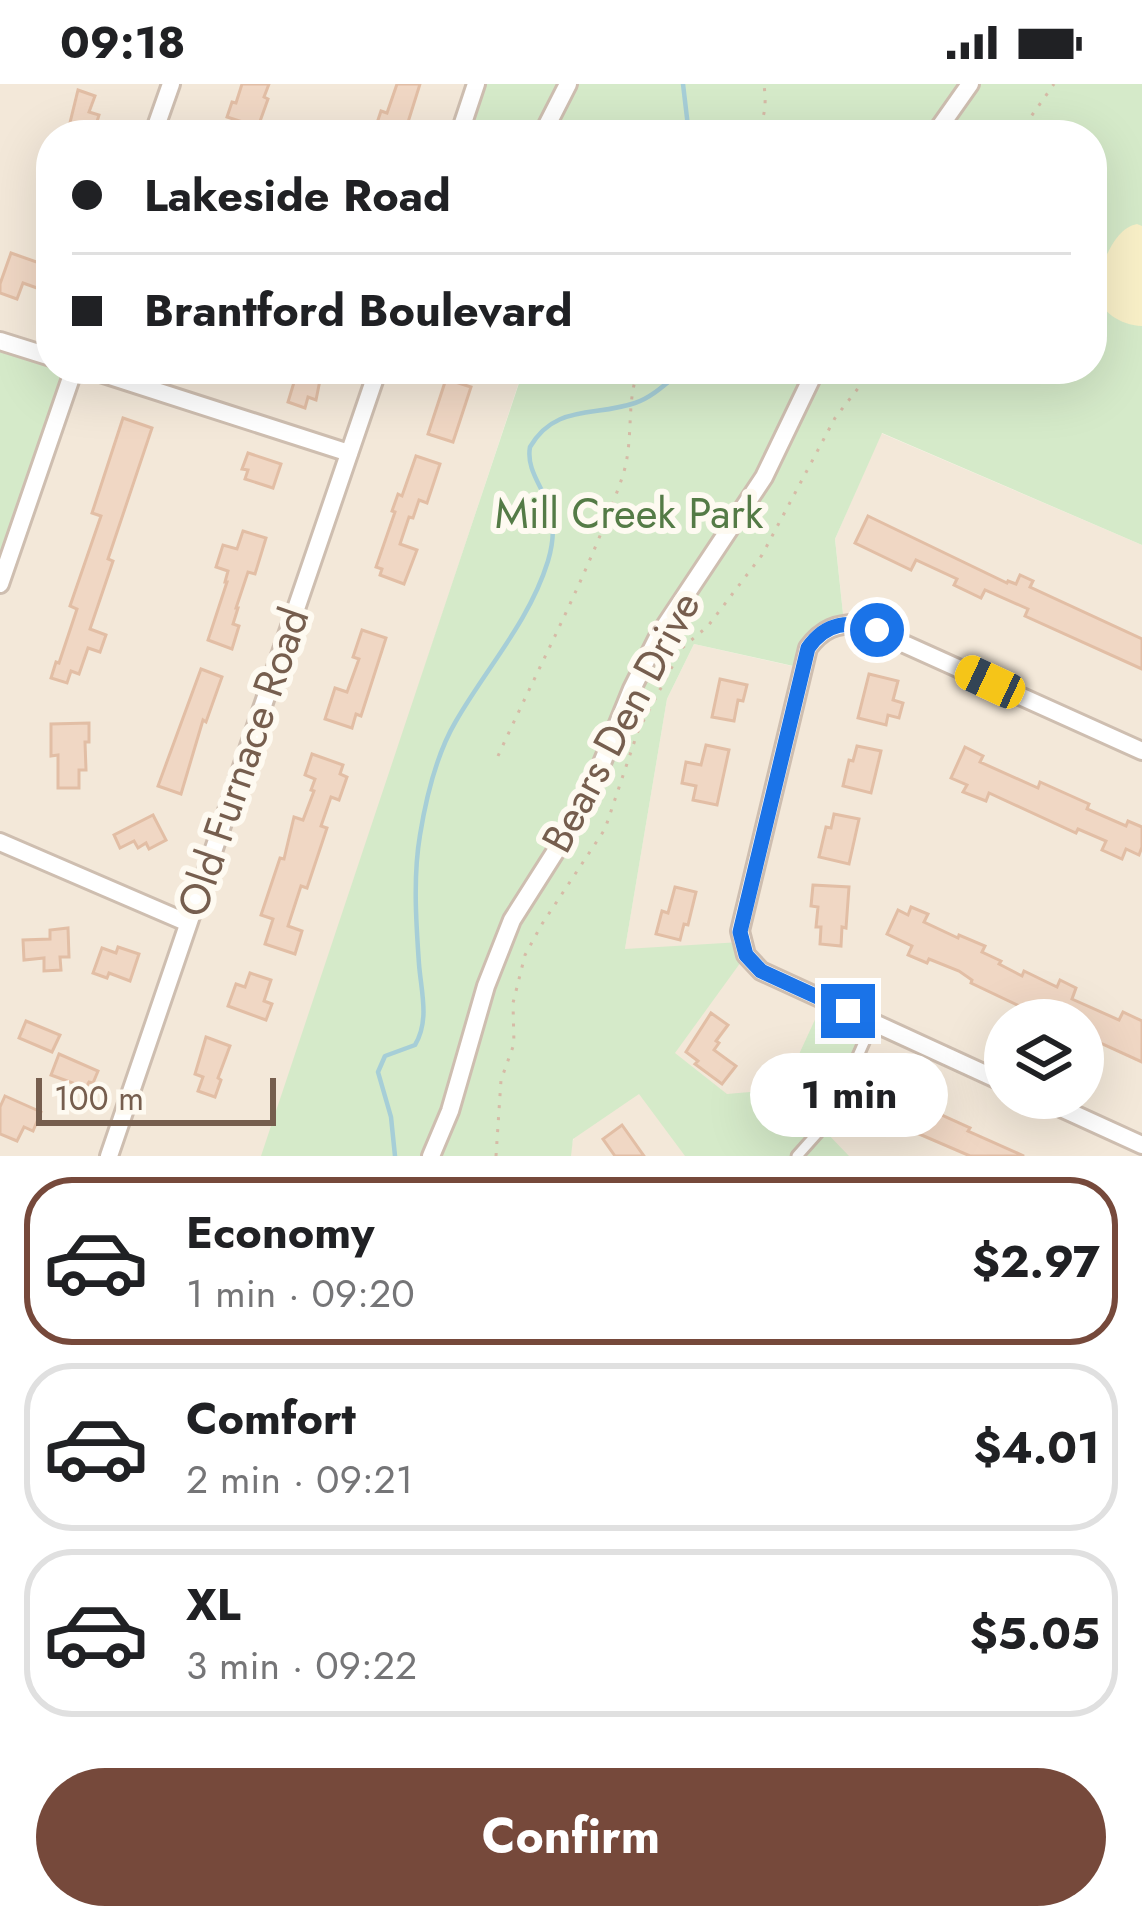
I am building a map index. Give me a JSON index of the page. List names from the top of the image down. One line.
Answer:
{"streets":{"street":["Bears Den Drive","Old Furnace Road"]},"parks":["Mill Creek Park"],"scale_bar":"100 m","page":{"status":"09:18","banner":["Lakeside Road","Brantford Boulevard"],"bubble":"1 min","scale":"100 m","list":[{"name":"Economy","note":"1 min · 09:20","value":"$2.97"},{"name":"Comfort","note":"2 min · 09:21","value":"$4.01"},{"name":"XL","note":"3 min · 09:22","value":"$5.05"}],"buttons":"Confirm"}}
